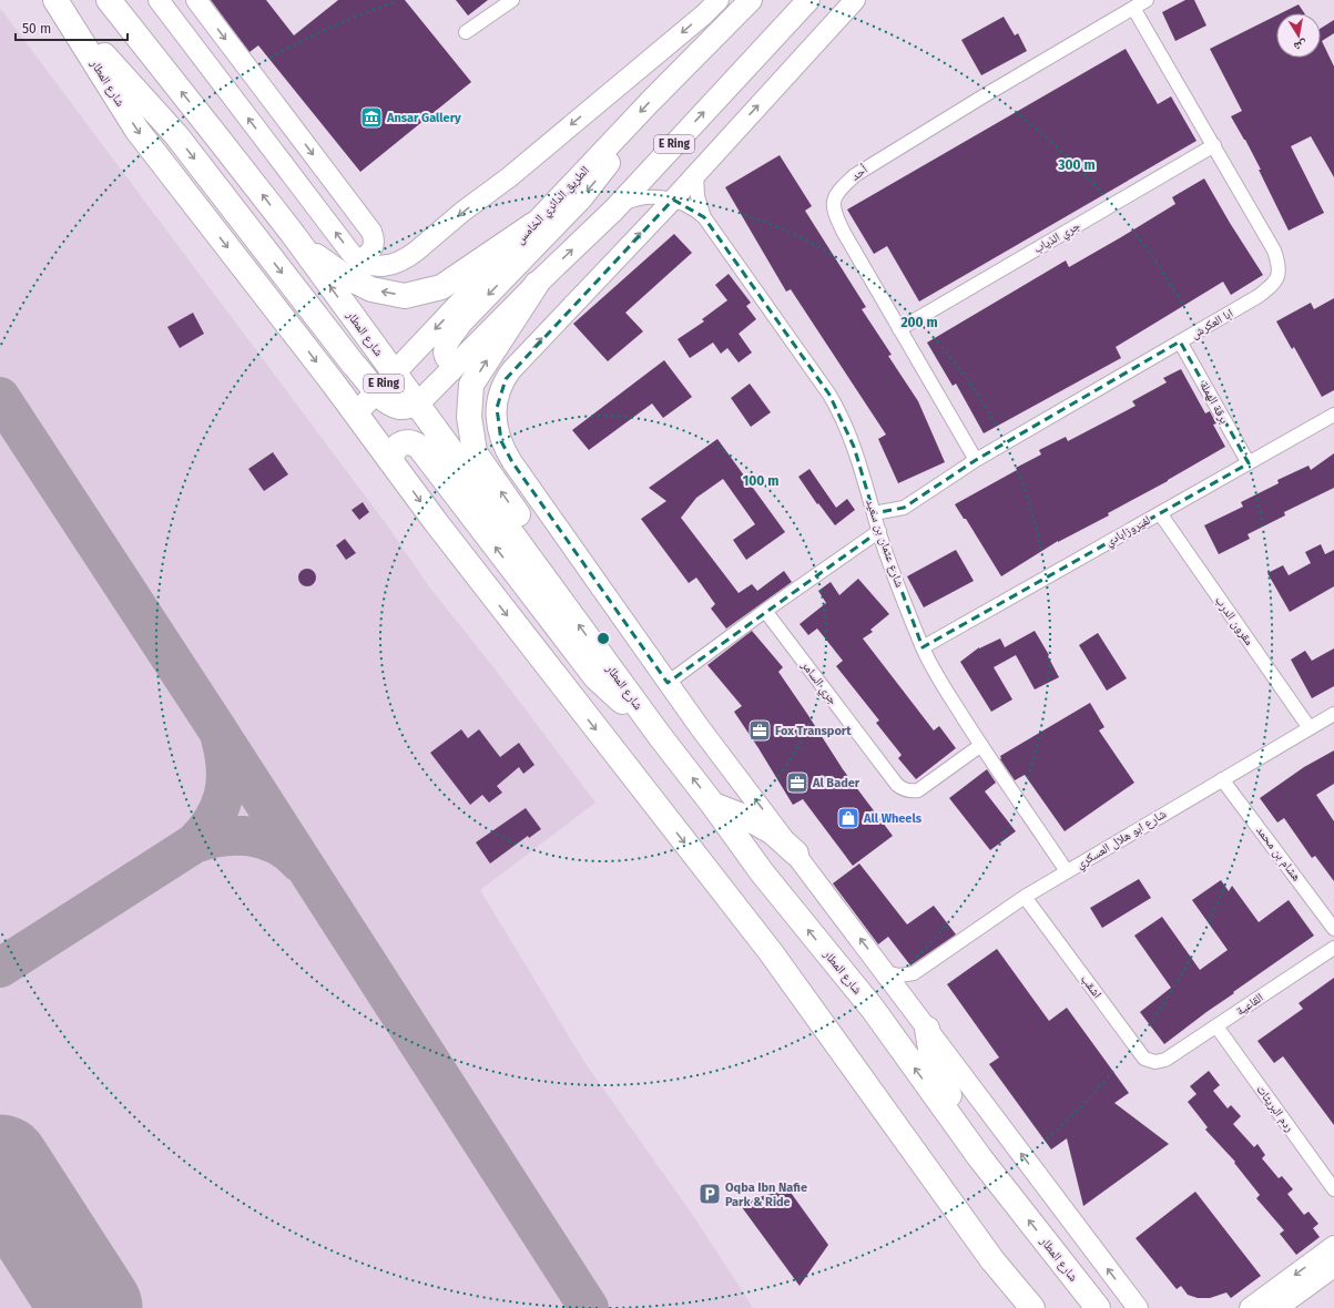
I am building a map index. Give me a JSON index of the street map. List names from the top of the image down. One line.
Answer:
{"streets":{"highway":["شارع المطار"],"main road":["E Ring","الطريق الدائري الخامس"],"street":["أحد","جري الذياب","ابا العكرش","برقة الهملة","لفيروزابادي","شارع عثمان بن سعيد","مقرون الدرب","جري السامر","شارع ابو هلال العسكري","هشام بن محمد","اشقب","القاعية","ردم البريثات"]},"crossings":[["شارع المطار","E Ring"],["شارع المطار","الطريق الدائري الخامس"],["E Ring","شارع عثمان بن سعيد"],["أحد","جري الذياب"],["أحد","ابا العكرش"],["جري الذياب","ابا العكرش"],["ابا العكرش","برقة الهملة"],["ابا العكرش","شارع عثمان بن سعيد"],["برقة الهملة","لفيروزابادي"],["لفيروزابادي","شارع عثمان بن سعيد"],["لفيروزابادي","مقرون الدرب"],["شارع عثمان بن سعيد","جري السامر"],["شارع عثمان بن سعيد","شارع ابو هلال العسكري"],["مقرون الدرب","شارع ابو هلال العسكري"],["شارع ابو هلال العسكري","هشام بن محمد"],["شارع ابو هلال العسكري","اشقب"],["اشقب","القاعية"],["القاعية","ردم البريثات"]],"places":{"museum":["Ansar Gallery"],"office":["Fox Transport","Al Bader"],"shop":["All Wheels"],"parking":["Oqba Ibn Nafie Park & Ride"]},"scale_bar":"50 m","north":"bottom","rings":["300 m","200 m","100 m"]}
